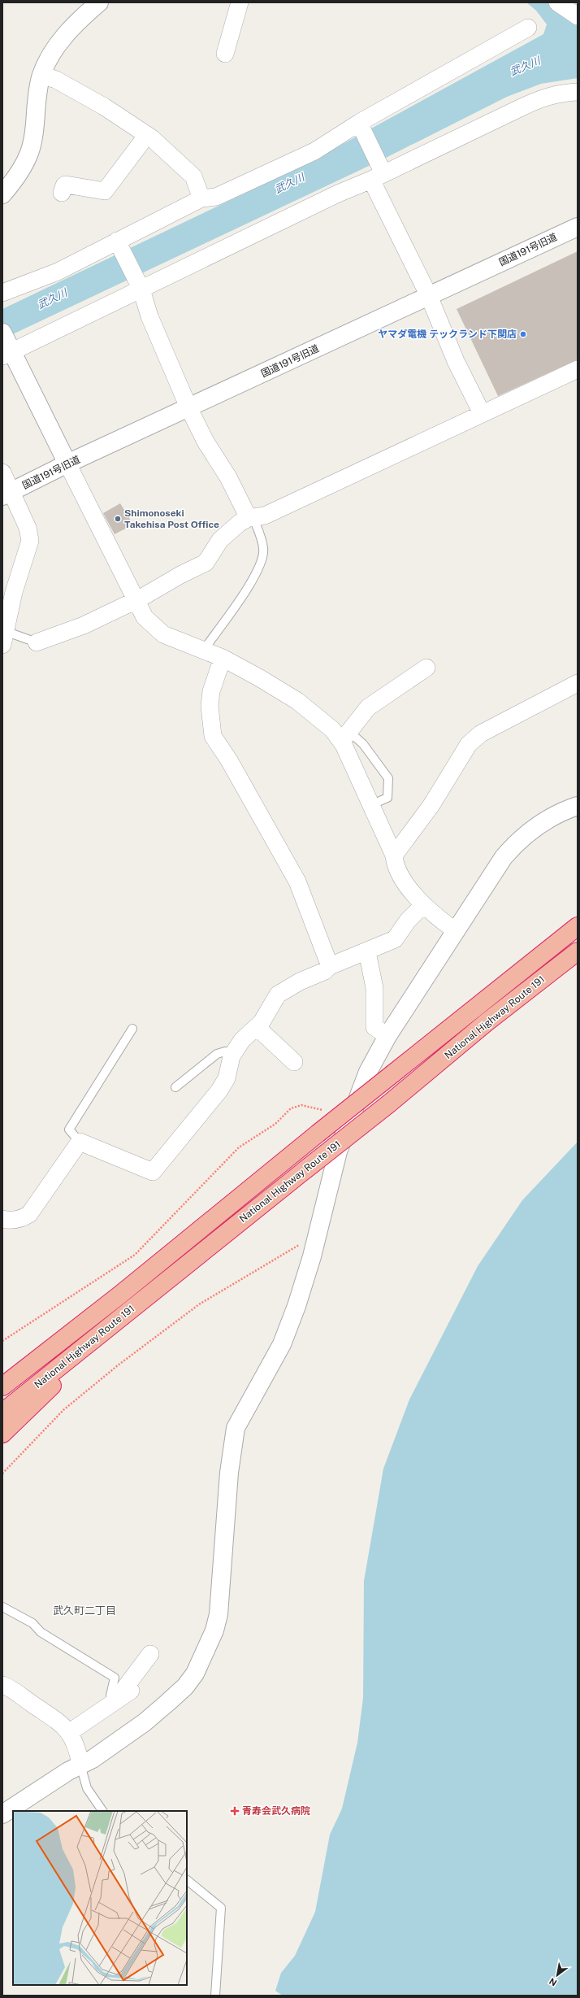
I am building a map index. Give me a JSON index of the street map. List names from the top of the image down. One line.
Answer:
{"streets":{"highway":["National Highway Route 191"],"street":["国道191号旧道"]},"districts":["武久町二丁目"],"water":["武久川"],"places":{"other":["ヤマダ電機 テックランド下関店","Shimonoseki Takehisa Post Office"],"health":["青寿会武久病院"]},"north":"bottom left"}
